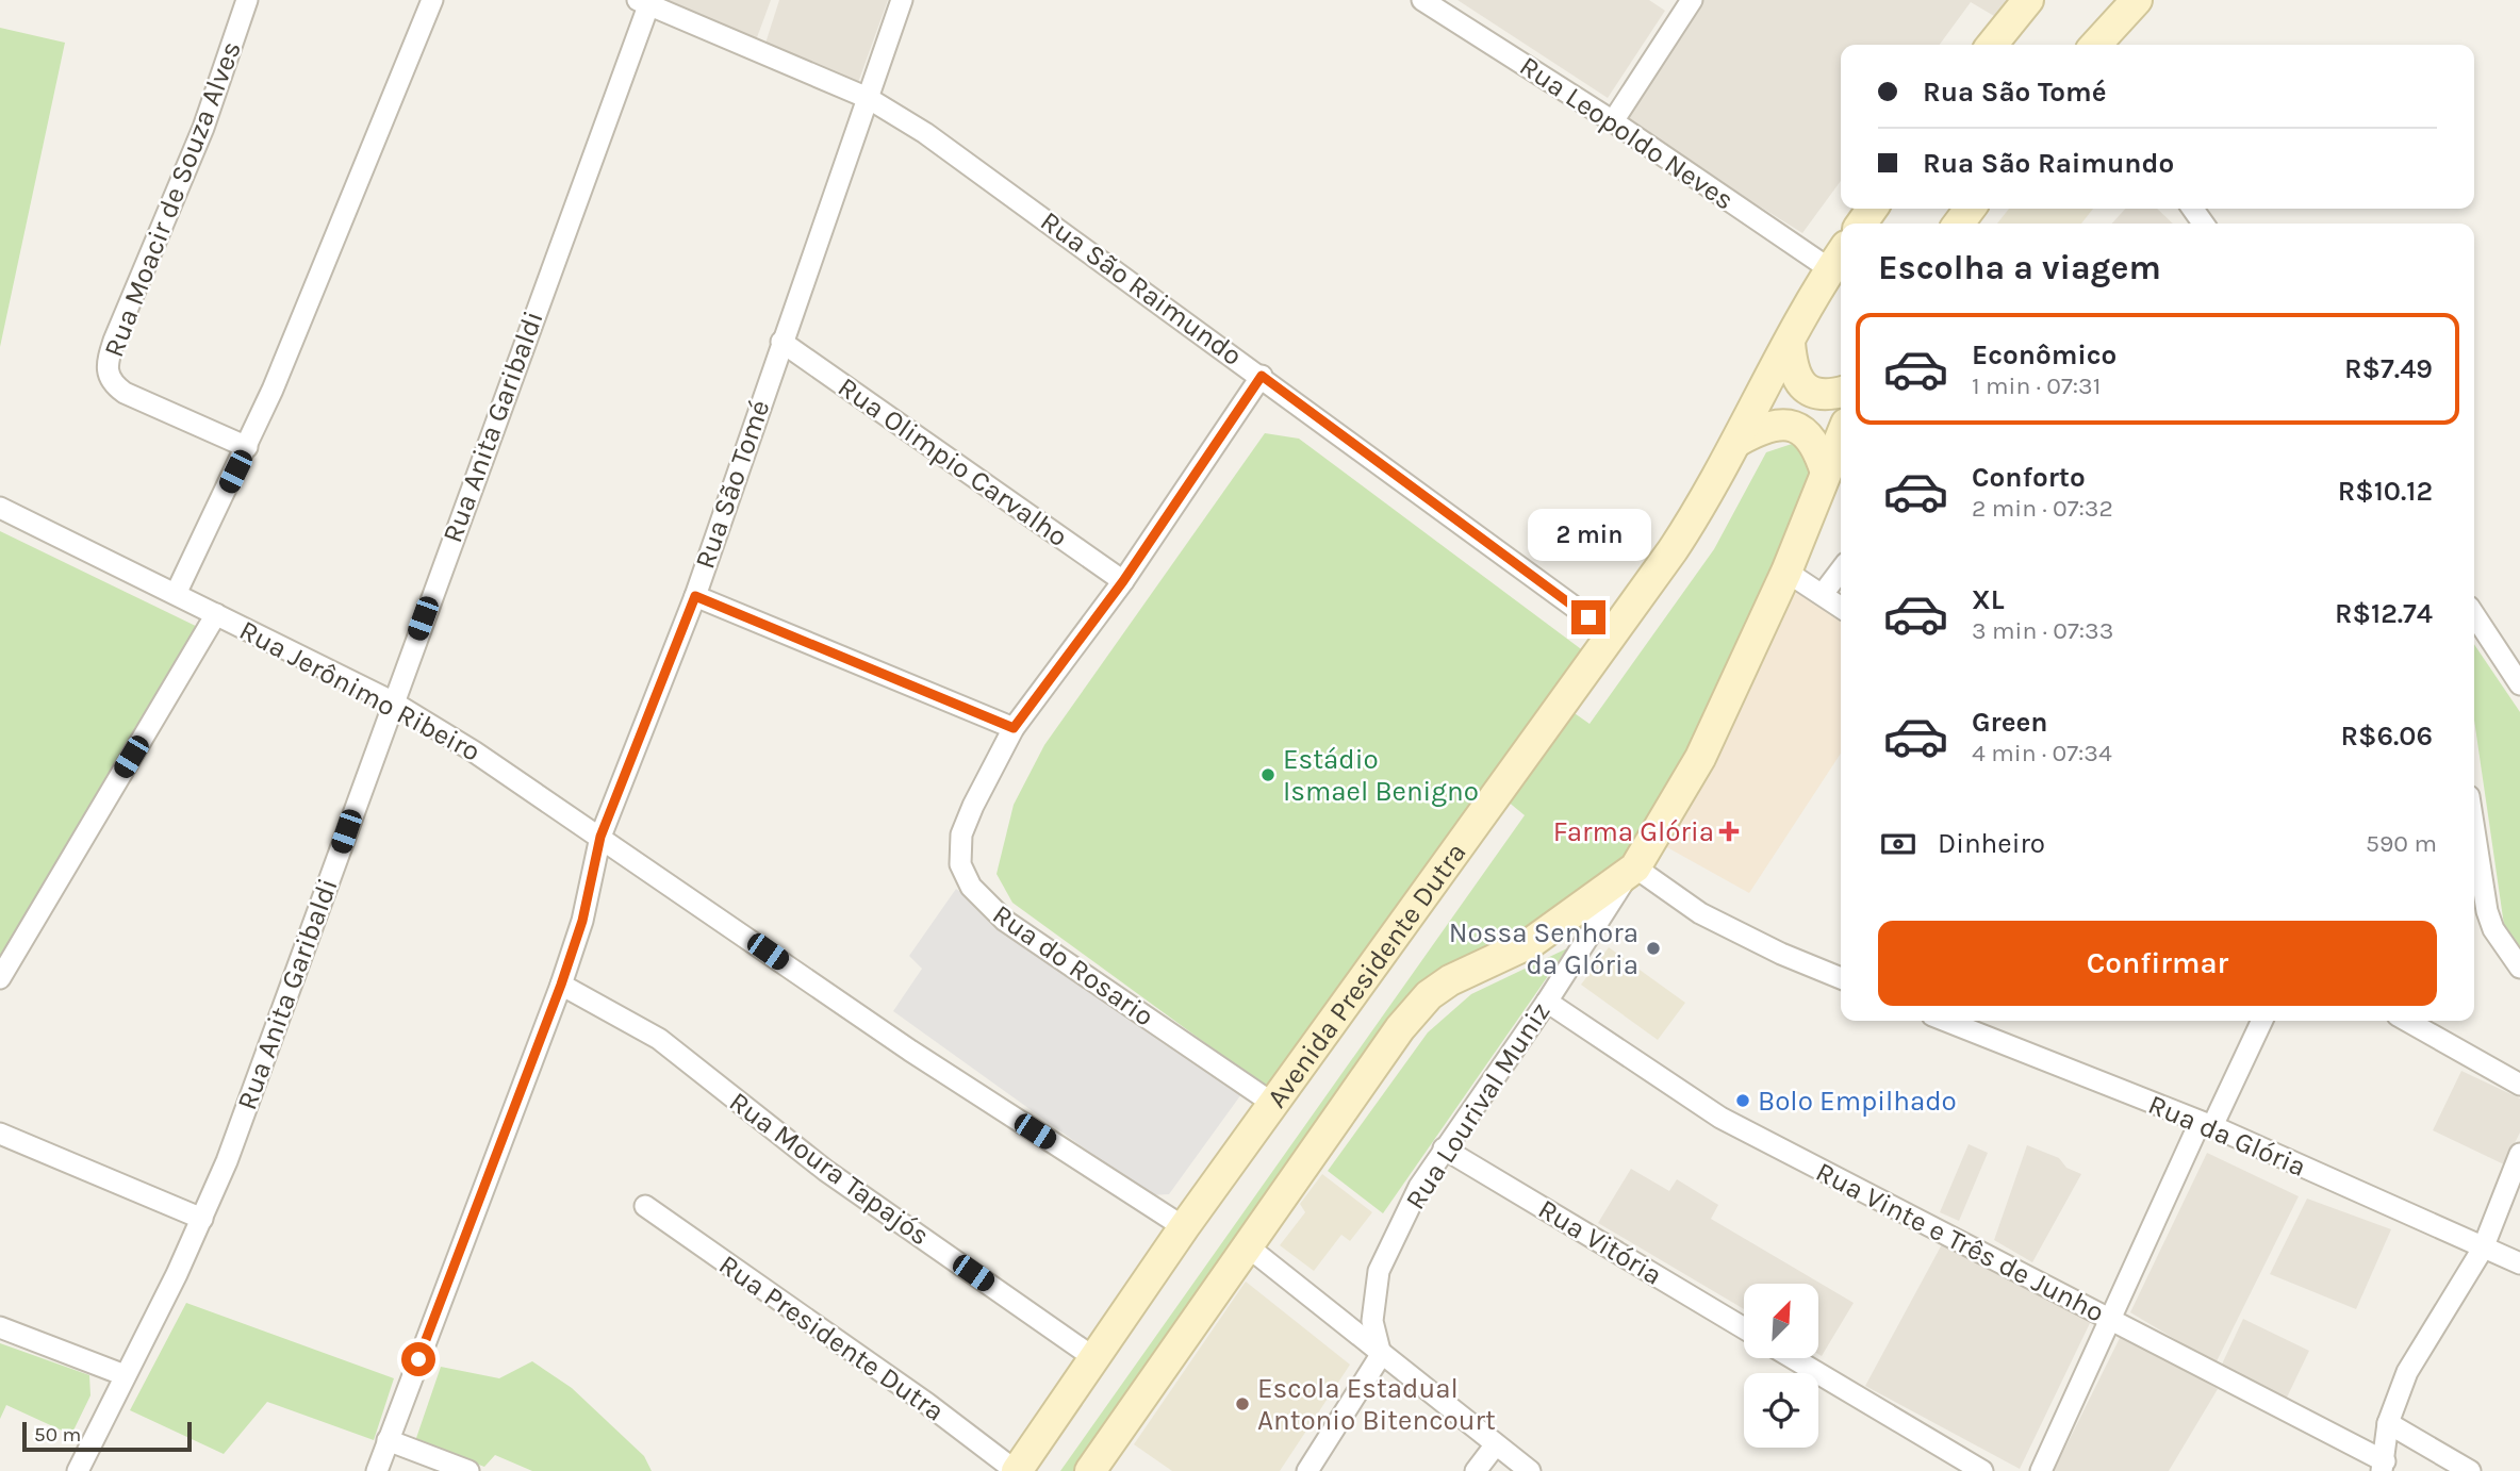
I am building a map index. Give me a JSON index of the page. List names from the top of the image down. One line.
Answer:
{"streets":{"street":["Rua Leopoldo Neves","Rua Moacir de Souza Alves","Rua São Raimundo","Rua Anita Garibaldi","Rua Olimpio Carvalho","Rua São Tomé","Rua Jerônimo Ribeiro","Rua do Rosario","Avenida Presidente Dutra","Rua Lourival Muniz","Rua da Glória","Rua Moura Tapajós","Rua Vitória","Rua Vinte e Três de Junho","Rua Presidente Dutra"]},"crossings":[["Rua Leopoldo Neves","Avenida Presidente Dutra"],["Rua São Raimundo","Rua Anita Garibaldi"],["Rua São Raimundo","Rua São Tomé"],["Rua São Raimundo","Rua do Rosario"],["Rua São Raimundo","Avenida Presidente Dutra"],["Rua Anita Garibaldi","Rua Jerônimo Ribeiro"],["Rua Olimpio Carvalho","Rua São Tomé"],["Rua Olimpio Carvalho","Rua do Rosario"],["Rua São Tomé","Rua Jerônimo Ribeiro"],["Rua São Tomé","Rua Moura Tapajós"],["Rua Jerônimo Ribeiro","Avenida Presidente Dutra"],["Rua do Rosario","Avenida Presidente Dutra"],["Avenida Presidente Dutra","Rua Lourival Muniz"],["Avenida Presidente Dutra","Rua Moura Tapajós"],["Avenida Presidente Dutra","Rua Presidente Dutra"],["Rua Lourival Muniz","Rua Vitória"],["Rua Lourival Muniz","Rua Vinte e Três de Junho"]],"places":{"other":["Estádio Ismael Benigno","Nossa Senhora da Glória","Bolo Empilhado","Escola Estadual Antonio Bitencourt"],"health":["Farma Glória"]},"scale_bar":"50 m","north":"top right","page":{"banner":["Rua São Tomé","Rua São Raimundo"],"heading":"Escolha a viagem","list":[{"name":"Econômico","note":"1 min · 07:31","value":"R$7.49"},{"name":"Conforto","note":"2 min · 07:32","value":"R$10.12"},{"name":"XL","note":"3 min · 07:33","value":"R$12.74"},{"name":"Green","note":"4 min · 07:34","value":"R$6.06"}],"bubble":"2 min","pay":["Dinheiro","590 m"],"buttons":"Confirmar","scale":"50 m"}}
